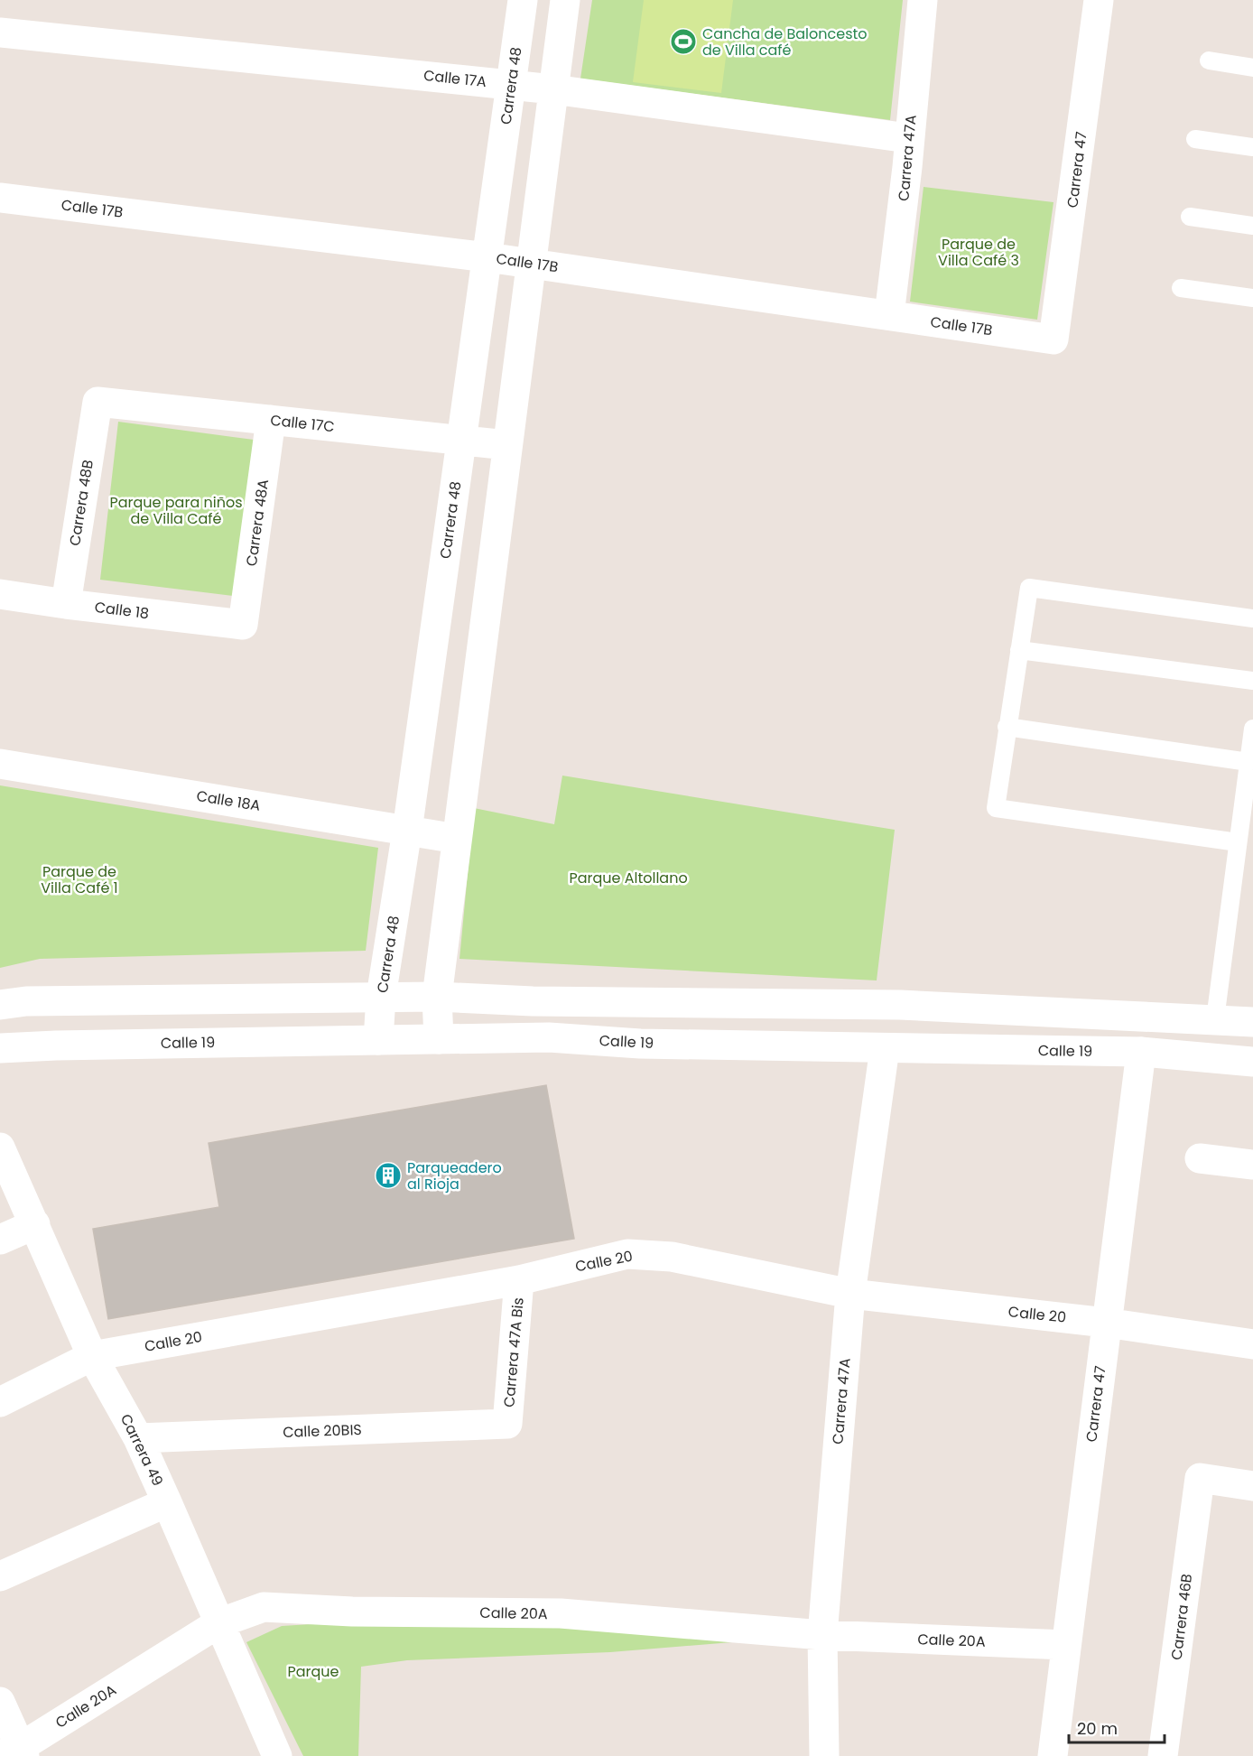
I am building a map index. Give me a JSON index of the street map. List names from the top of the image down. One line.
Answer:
{"streets":{"street":["Calle 17A","Carrera 48","Carrera 47A","Carrera 47","Calle 17B","Calle 17C","Carrera 48B","Carrera 48A","Calle 18","Calle 18A","Calle 19","Calle 20","Carrera 47A Bis","Calle 20BIS","Carrera 49","Calle 20A","Carrera 46B"]},"crossings":[["Calle 17A","Carrera 48"],["Calle 17A","Carrera 47A"],["Carrera 48","Calle 17B"],["Carrera 48","Calle 17C"],["Carrera 48","Calle 18A"],["Carrera 48","Calle 19"],["Carrera 47A","Calle 17B"],["Carrera 47A","Calle 19"],["Carrera 47A","Calle 20"],["Carrera 47A","Calle 20A"],["Carrera 47","Calle 17B"],["Carrera 47","Calle 19"],["Carrera 47","Calle 20"],["Carrera 47","Calle 20A"],["Calle 17C","Carrera 48B"],["Calle 17C","Carrera 48A"],["Carrera 48B","Calle 18"],["Carrera 48A","Calle 18"],["Calle 20","Carrera 47A Bis"],["Calle 20","Carrera 49"],["Carrera 47A Bis","Calle 20BIS"],["Calle 20BIS","Carrera 49"],["Carrera 49","Calle 20A"]],"parks":["Parque de Villa Café 3","Parque para niños de Villa Café","Parque de Villa Café 1","Parque Altollano","Parque"],"places":{"sports":["Cancha de Baloncesto de Villa café"],"building":["Parqueadero al Rioja"]},"scale_bar":"20 m"}
